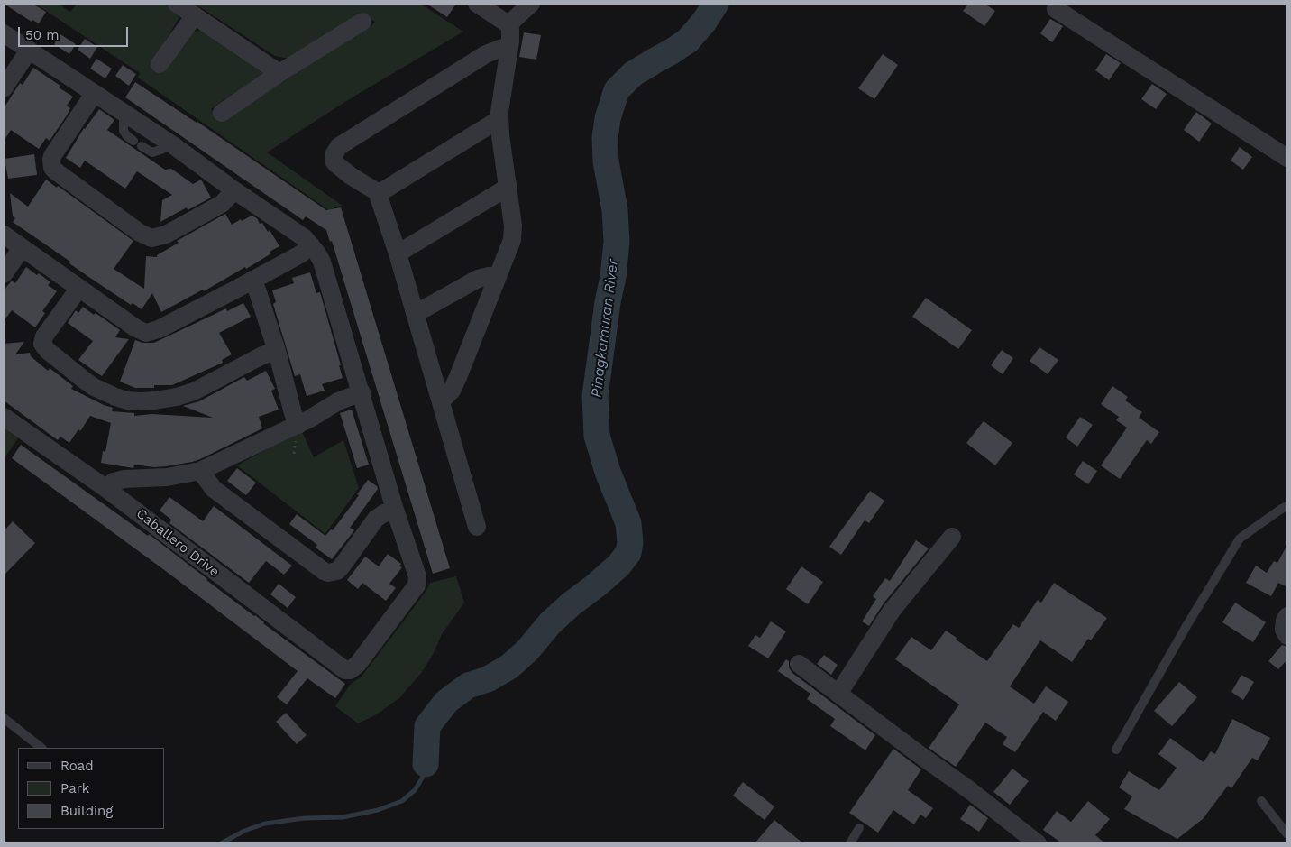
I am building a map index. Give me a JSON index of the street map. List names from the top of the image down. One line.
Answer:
{"streets":{"street":["Caballero Drive"]},"water":["Pinagkamuran River"],"legend":["Road","Park","Building"],"scale_bar":"50 m"}
